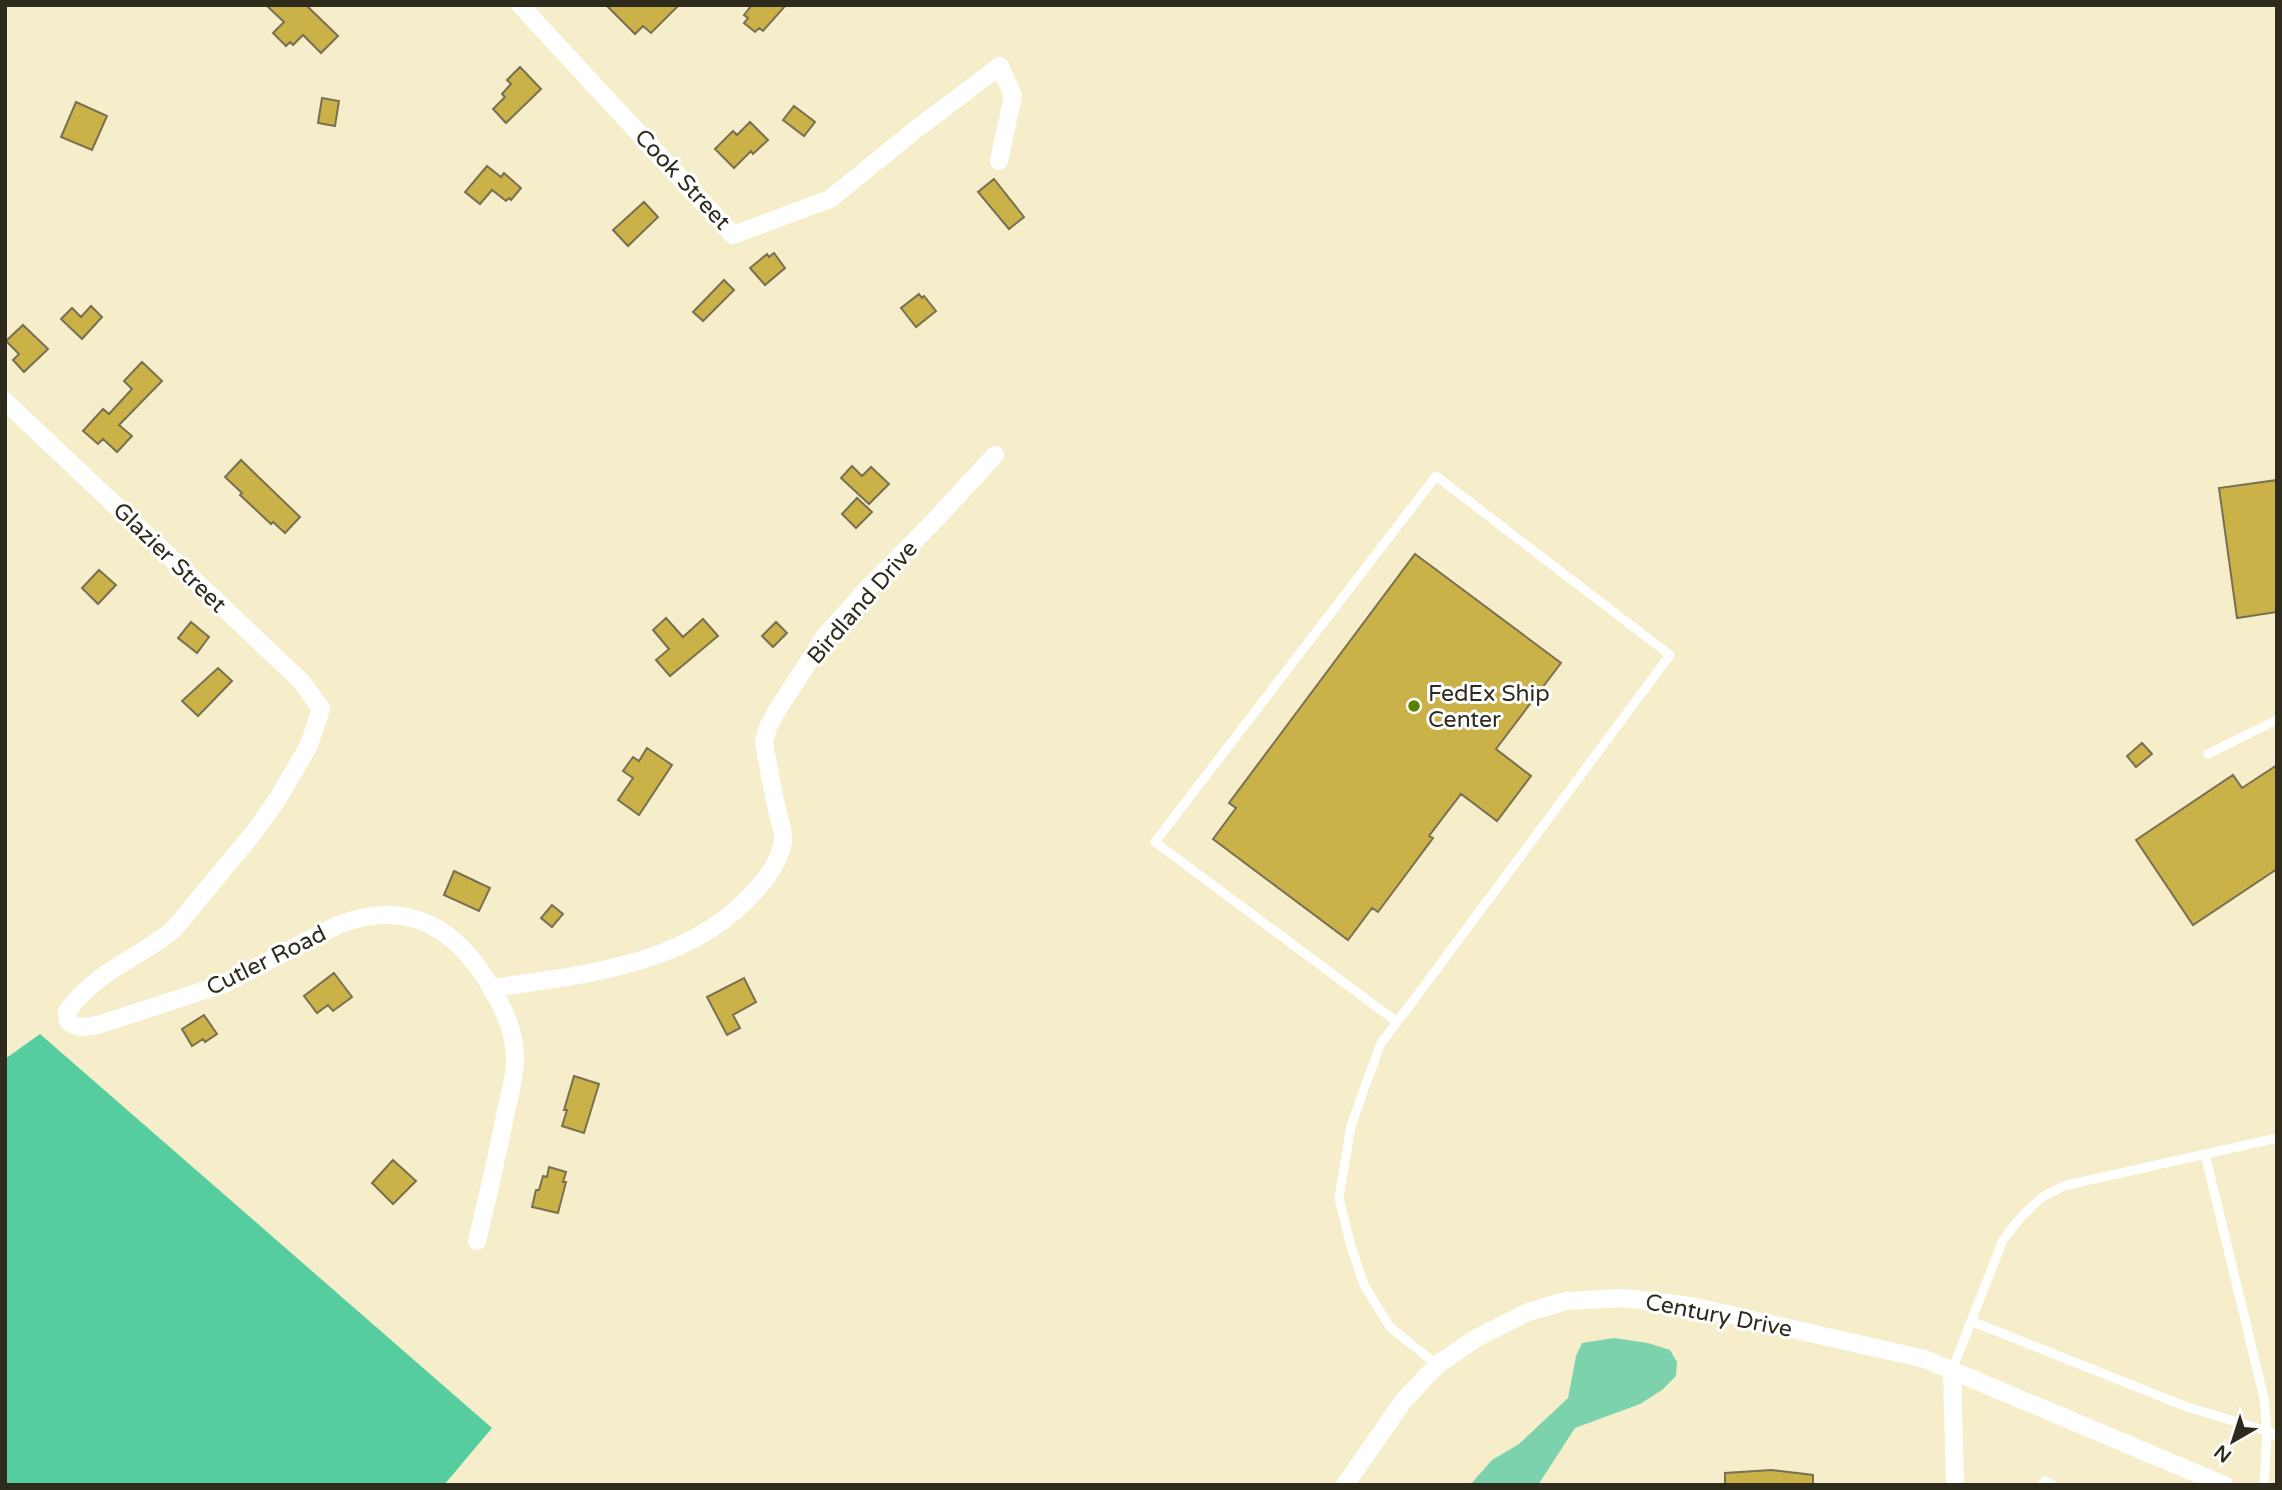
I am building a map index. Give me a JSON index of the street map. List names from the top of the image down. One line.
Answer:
{"streets":{"street":["Cook Street","Glazier Street","Birdland Drive","Cutler Road","Century Drive"]},"crossings":[["Glazier Street","Cutler Road"],["Birdland Drive","Cutler Road"]],"places":["FedEx Ship Center"],"north":"bottom left"}
